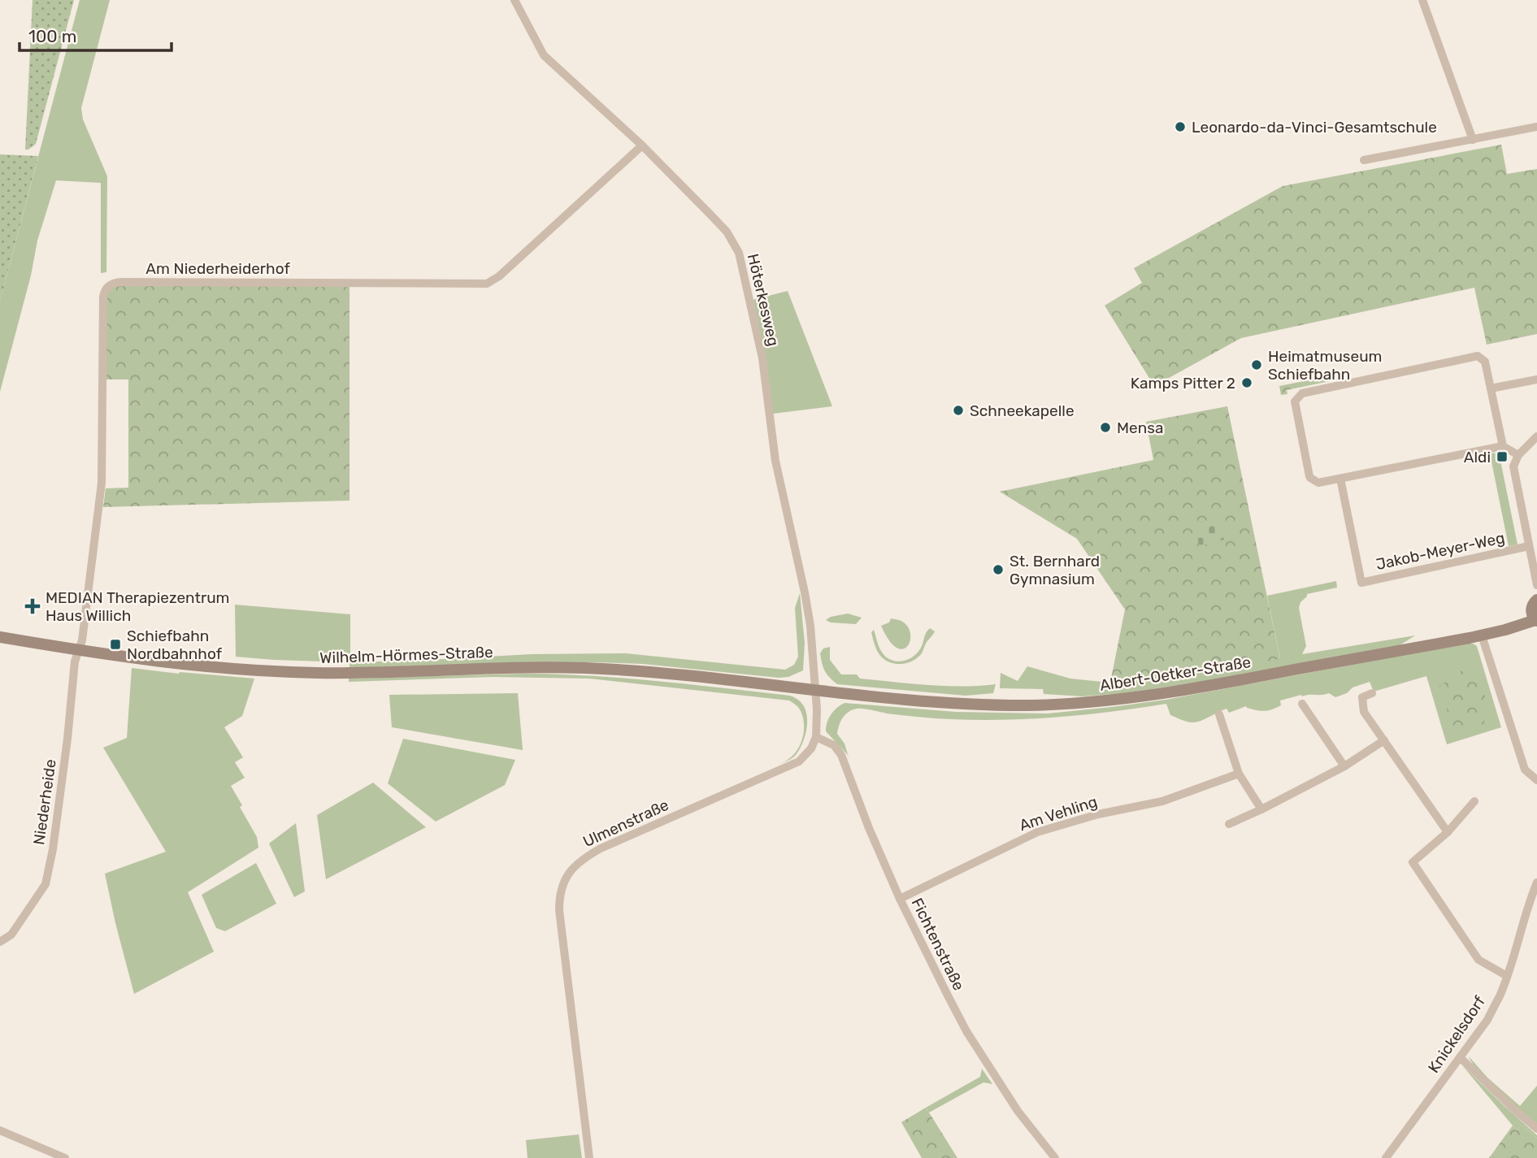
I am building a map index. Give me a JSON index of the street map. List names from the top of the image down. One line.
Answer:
{"streets":{"street":["Am Niederheiderhof","Höterkesweg","Jakob-Meyer-Weg","Wilhelm-Hörmes-Straße","Albert-Oetker-Straße","Niederheide","Am Vehling","Ulmenstraße","Fichtenstraße","Knickelsdorf"]},"crossings":[["Am Niederheiderhof","Höterkesweg"],["Am Niederheiderhof","Wilhelm-Hörmes-Straße"],["Am Niederheiderhof","Niederheide"],["Höterkesweg","Wilhelm-Hörmes-Straße"],["Höterkesweg","Albert-Oetker-Straße"],["Wilhelm-Hörmes-Straße","Albert-Oetker-Straße"],["Wilhelm-Hörmes-Straße","Niederheide"],["Am Vehling","Fichtenstraße"],["Ulmenstraße","Fichtenstraße"]],"places":{"other":["Leonardo-da-Vinci-Gesamtschule","Heimatmuseum Schiefbahn","Kamps Pitter 2","Schneekapelle","Mensa","St. Bernhard Gymnasium"],"transit":["Aldi","Schiefbahn Nordbahnhof"],"health":["MEDIAN Therapiezentrum Haus Willich"]},"scale_bar":"100 m"}
